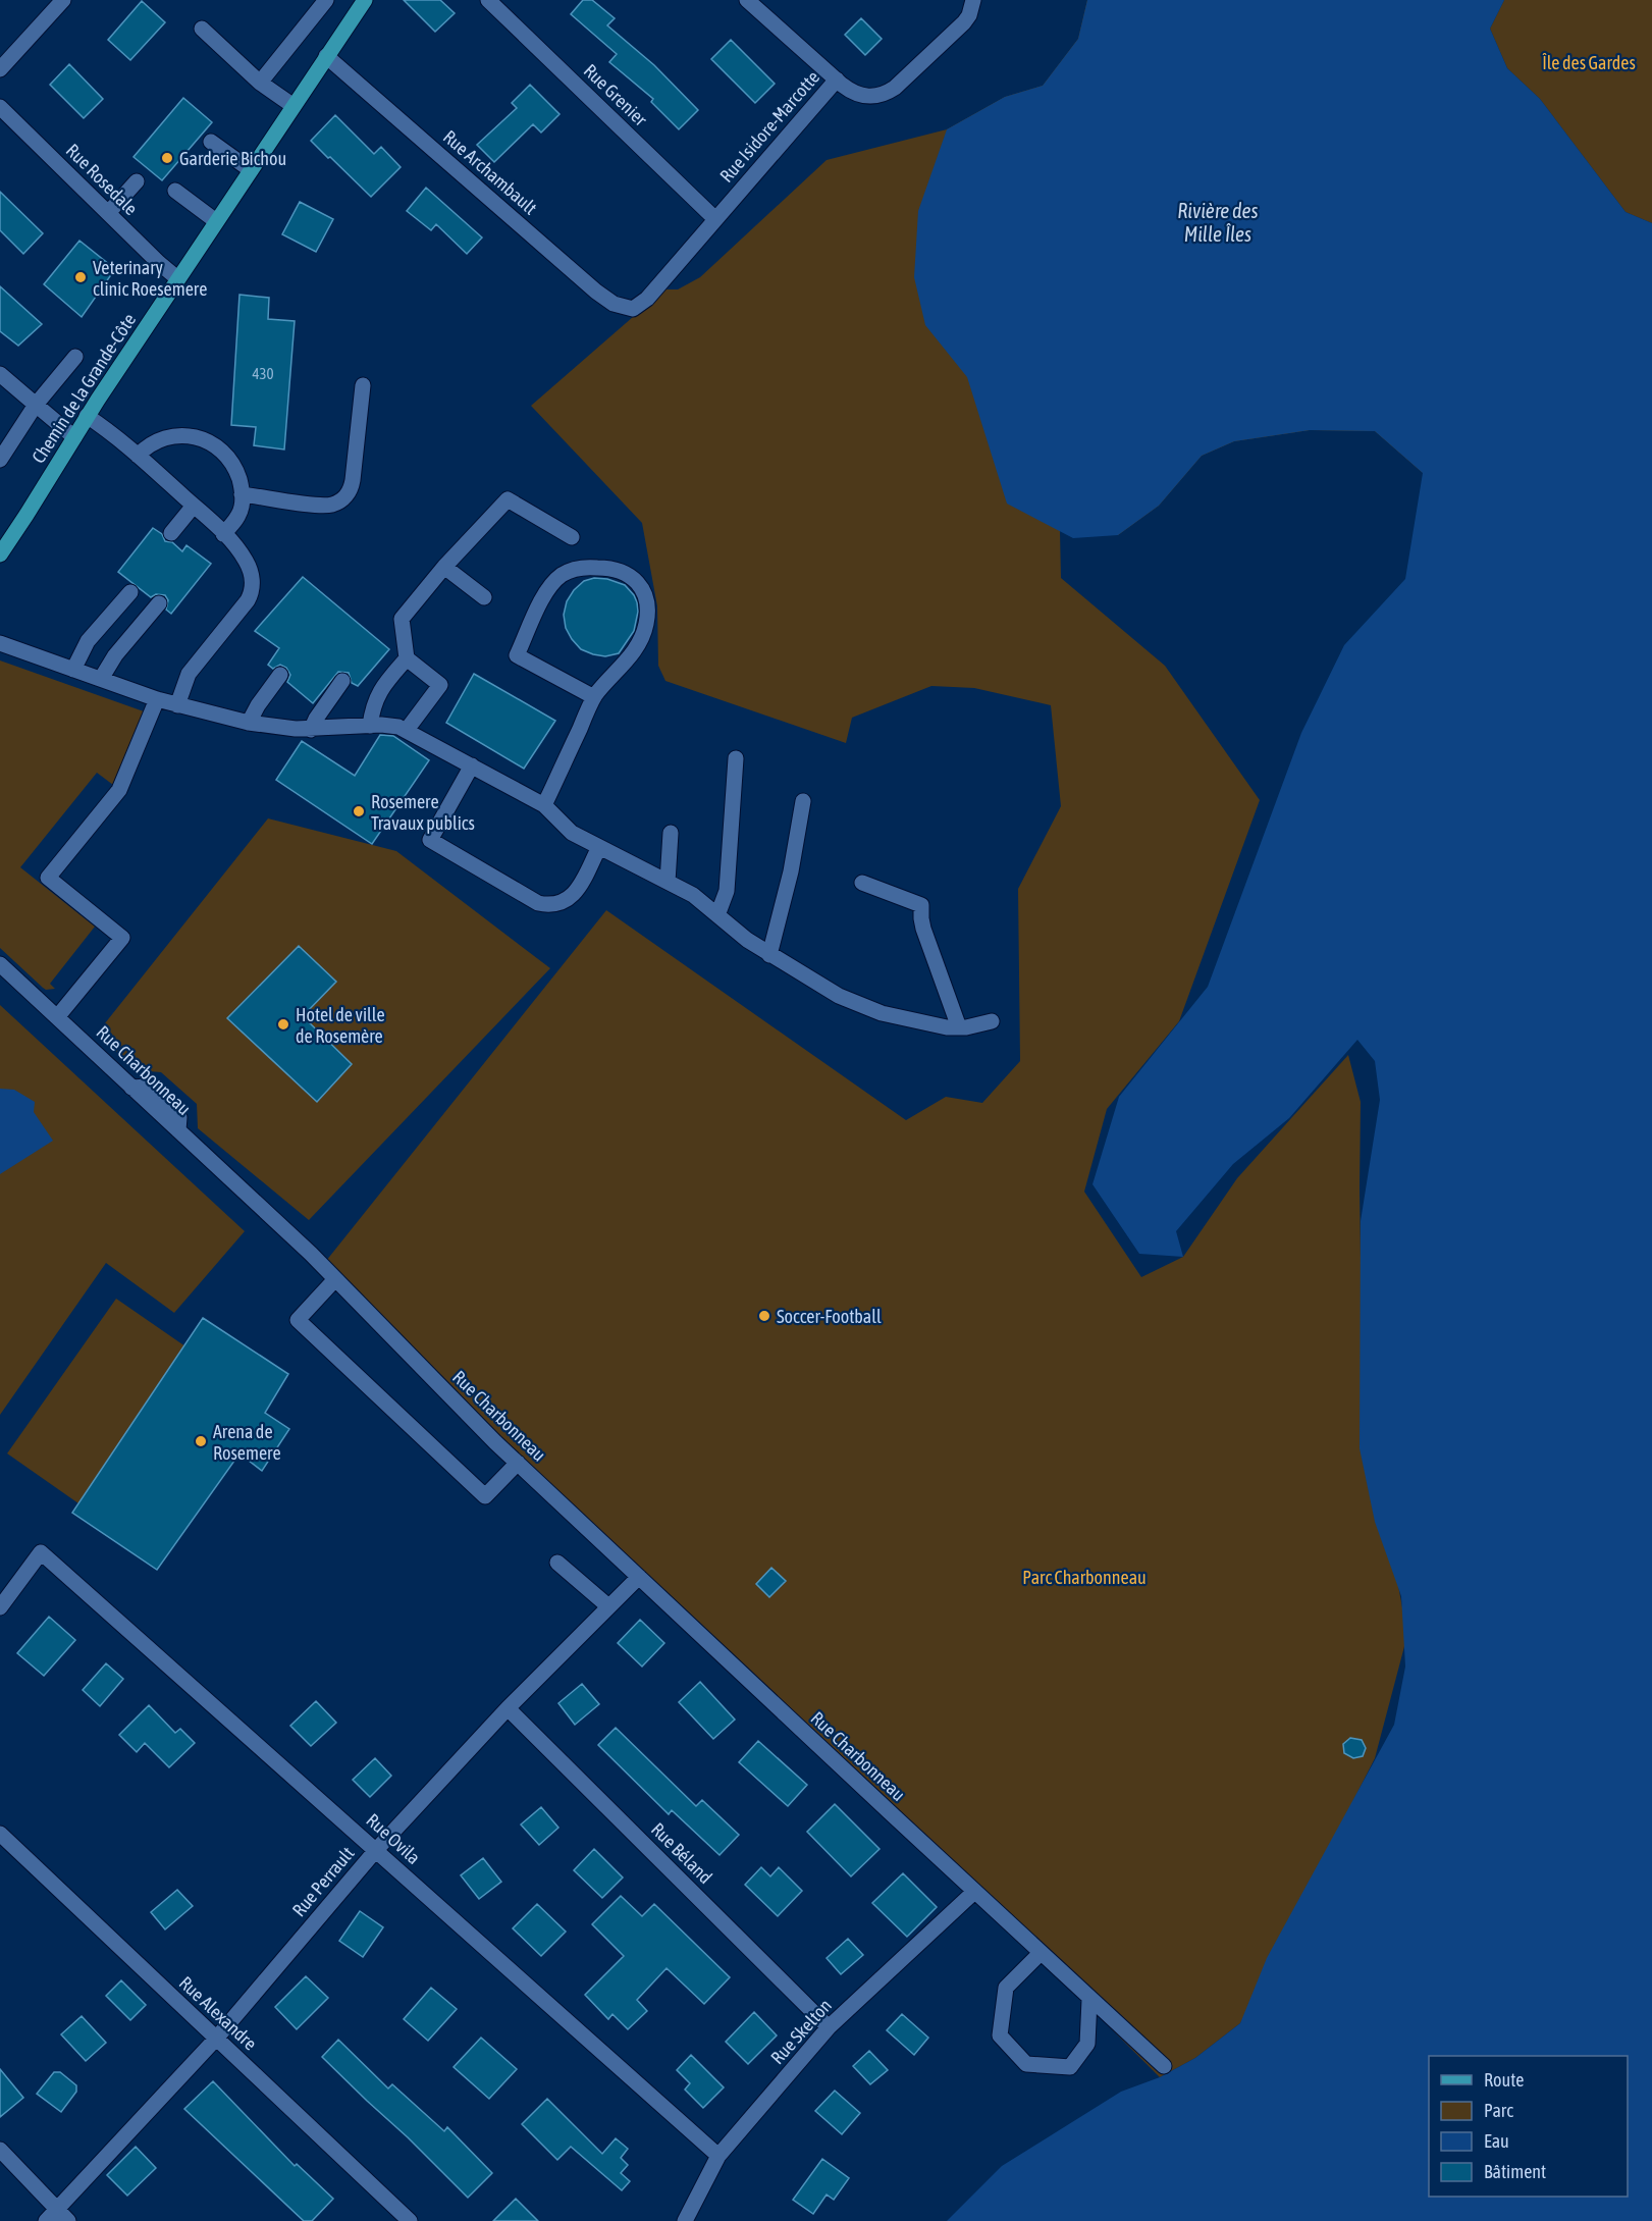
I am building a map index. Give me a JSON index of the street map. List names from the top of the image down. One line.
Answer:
{"streets":{"main road":["Chemin de la Grande-Côte"],"street":["Rue Grenier","Rue Isidore-Marcotte","Rue Archambault","Rue Rosedale","Rue Charbonneau","Rue Ovila","Rue Béland","Rue Perrault","Rue Alexandre","Rue Skelton"]},"crossings":[["Rue Grenier","Rue Isidore-Marcotte"],["Rue Isidore-Marcotte","Rue Archambault"],["Rue Archambault","Chemin de la Grande-Côte"],["Rue Rosedale","Chemin de la Grande-Côte"],["Rue Charbonneau","Rue Perrault"],["Rue Charbonneau","Rue Skelton"],["Rue Ovila","Rue Perrault"],["Rue Ovila","Rue Skelton"],["Rue Béland","Rue Perrault"],["Rue Béland","Rue Skelton"],["Rue Perrault","Rue Alexandre"]],"water":["Rivière des Mille Îles"],"parks":["Île des Gardes","Parc Charbonneau"],"places":["Garderie Bichou","Veterinary clinic Roesemere","Rosemere Travaux publics","Hotel de ville de Rosemère","Soccer-Football","Arena de Rosemere"],"house_numbers":["430"],"legend":["Route","Parc","Eau","Bâtiment"]}
